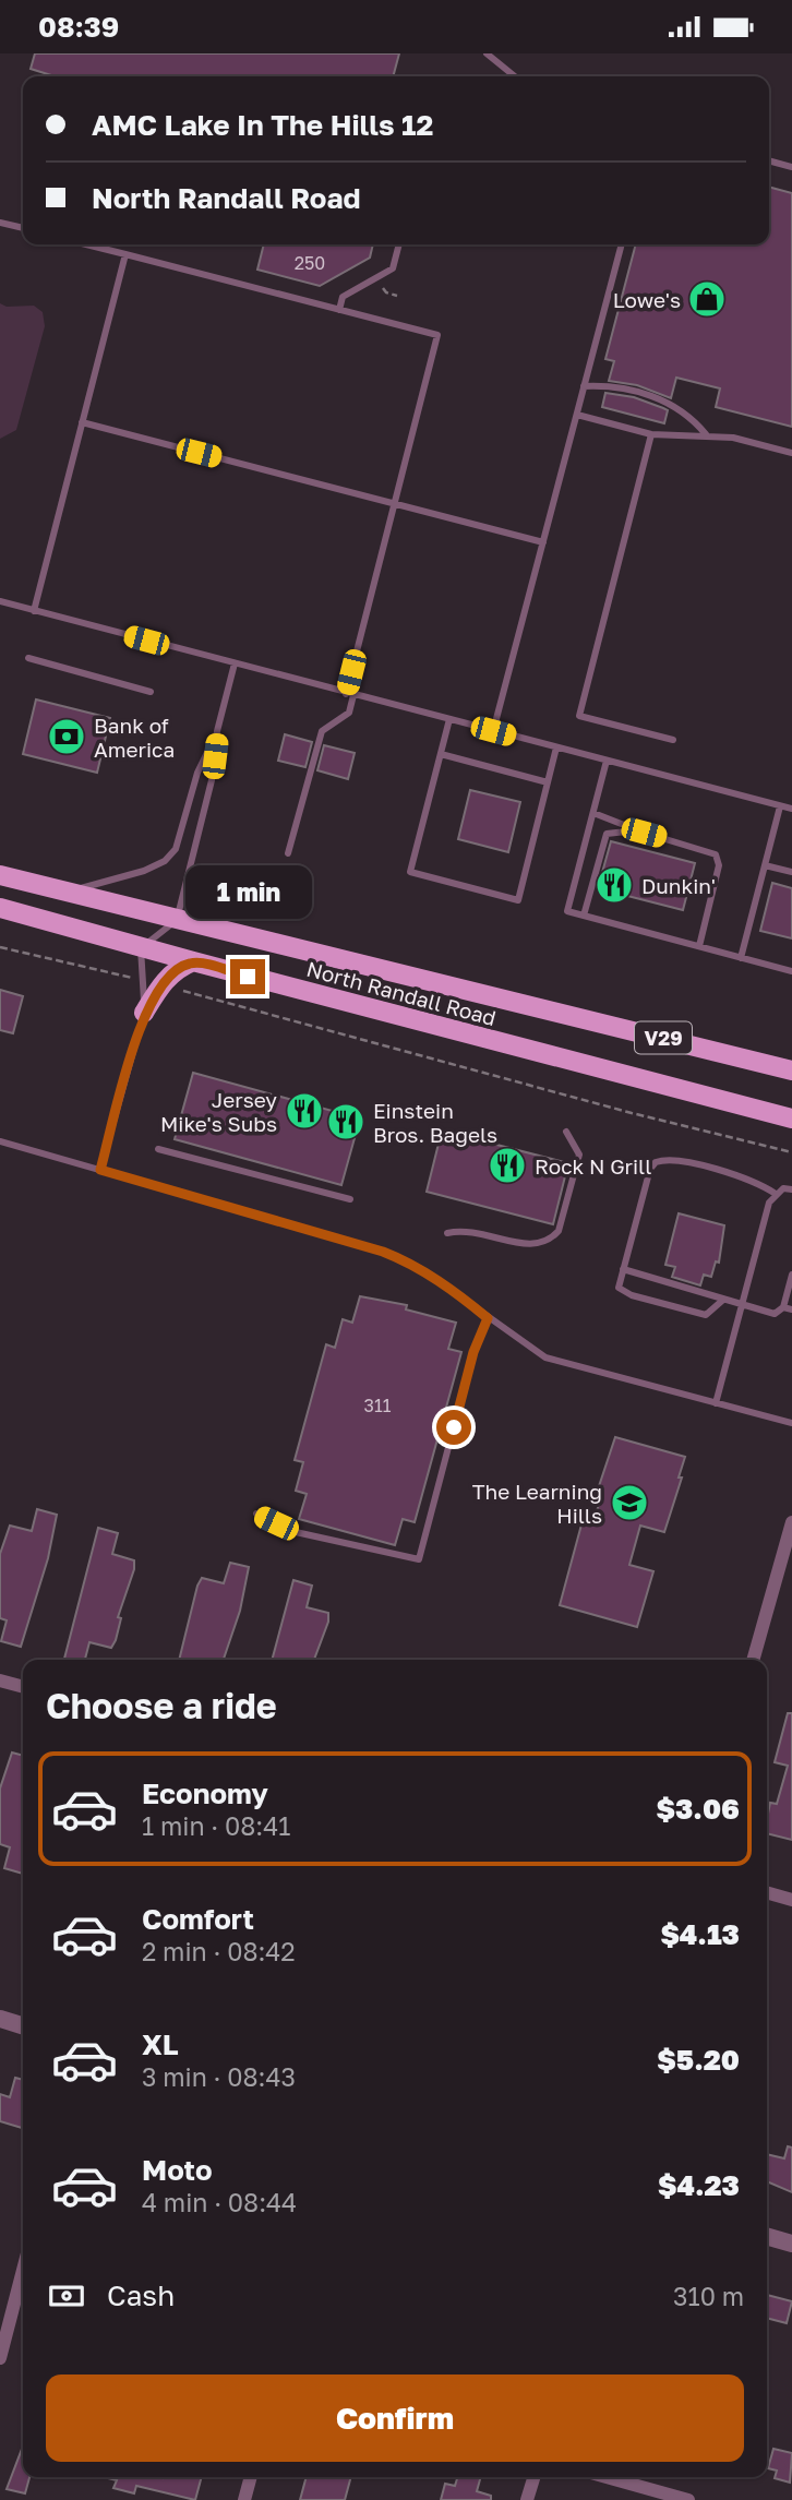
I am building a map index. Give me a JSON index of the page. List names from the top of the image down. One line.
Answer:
{"streets":{"main road":["North Randall Road","V29"]},"places":{"shop":["Lowe's"],"bank":["Bank of America"],"restaurant":["Dunkin'","Jersey Mike's Subs","Einstein Bros. Bagels","Rock N Grill"],"school or university":["The Learning Hills"]},"house_numbers":["250","311"],"page":{"status":"08:39","banner":["AMC Lake In The Hills 12","North Randall Road"],"bubble":"1 min","heading":"Choose a ride","list":[{"name":"Economy","note":"1 min · 08:41","value":"$3.06"},{"name":"Comfort","note":"2 min · 08:42","value":"$4.13"},{"name":"XL","note":"3 min · 08:43","value":"$5.20"},{"name":"Moto","note":"4 min · 08:44","value":"$4.23"}],"pay":["Cash","310 m"],"buttons":"Confirm"}}
